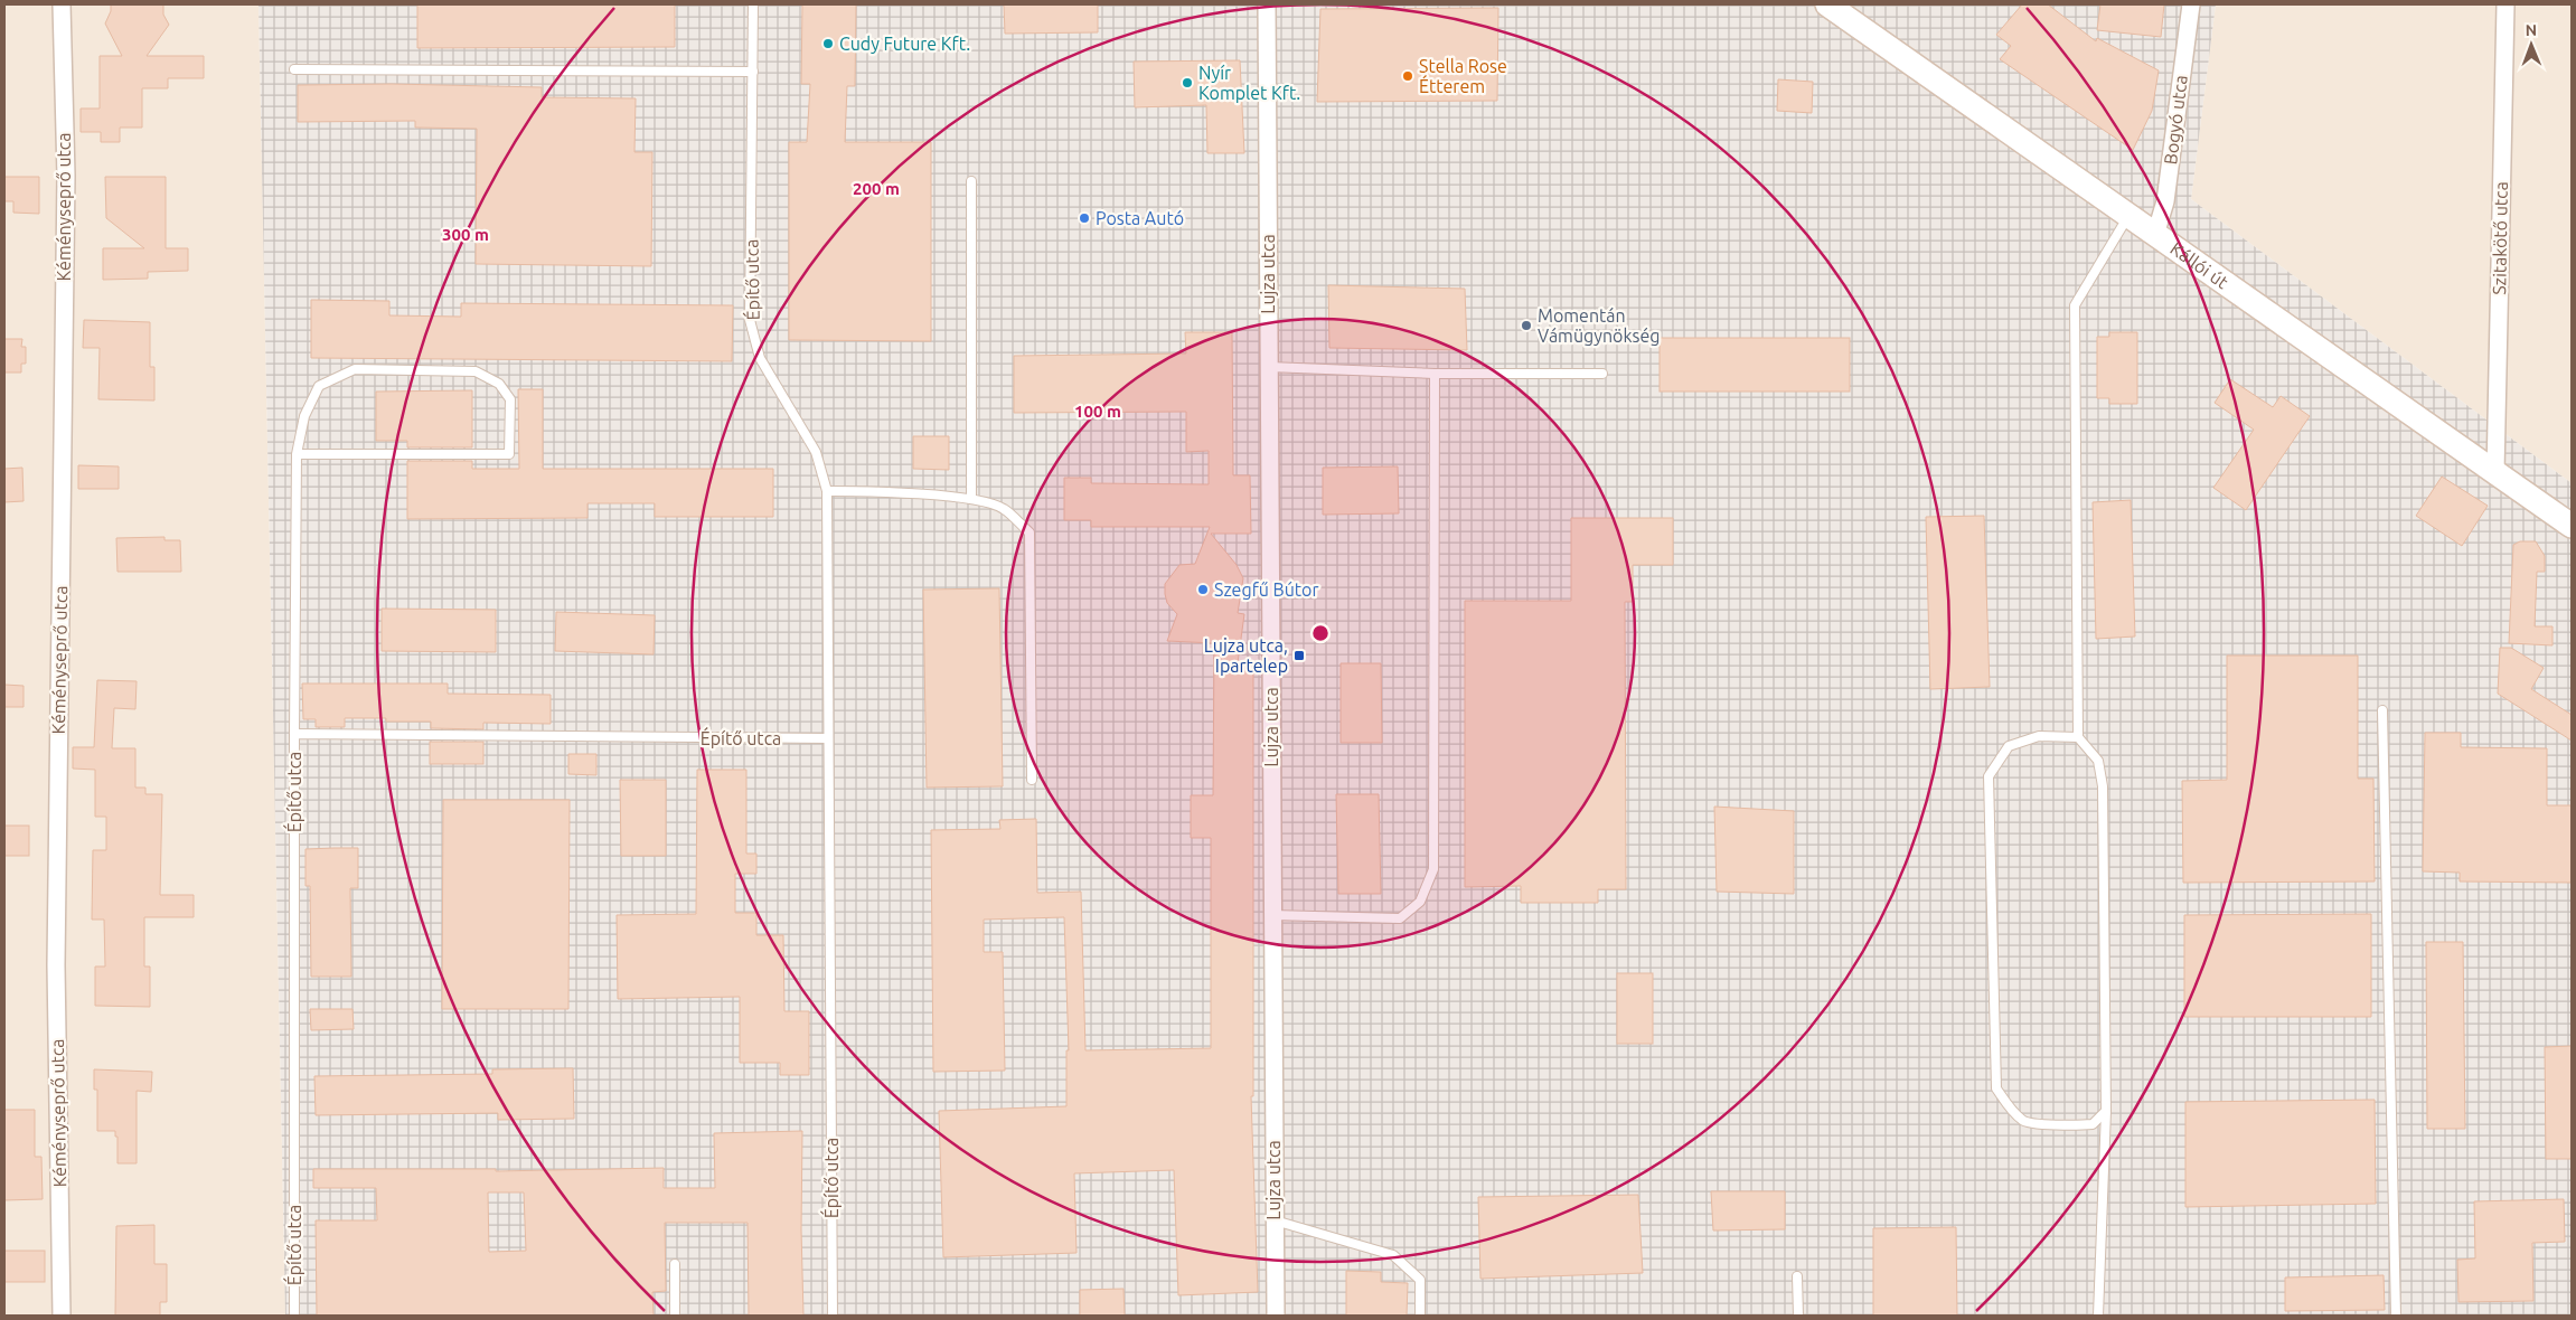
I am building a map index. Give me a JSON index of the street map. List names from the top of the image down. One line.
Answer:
{"streets":{"main road":["Kállói út"],"street":["Bogyó utca","Kéményseprő utca","Szitakötő utca","Lujza utca"],"lane":["Építő utca"]},"crossings":[["Bogyó utca","Kállói út"],["Szitakötő utca","Kállói út"]],"places":{"other":["Cudy Future Kft.","Stella Rose Étterem","Nyír Komplet Kft.","Posta Autó","Momentán Vámügynökség","Szegfű Bútor"],"transit":["Lujza utca, Ipartelep"]},"north":"top","rings":["200 m","300 m","100 m"]}
